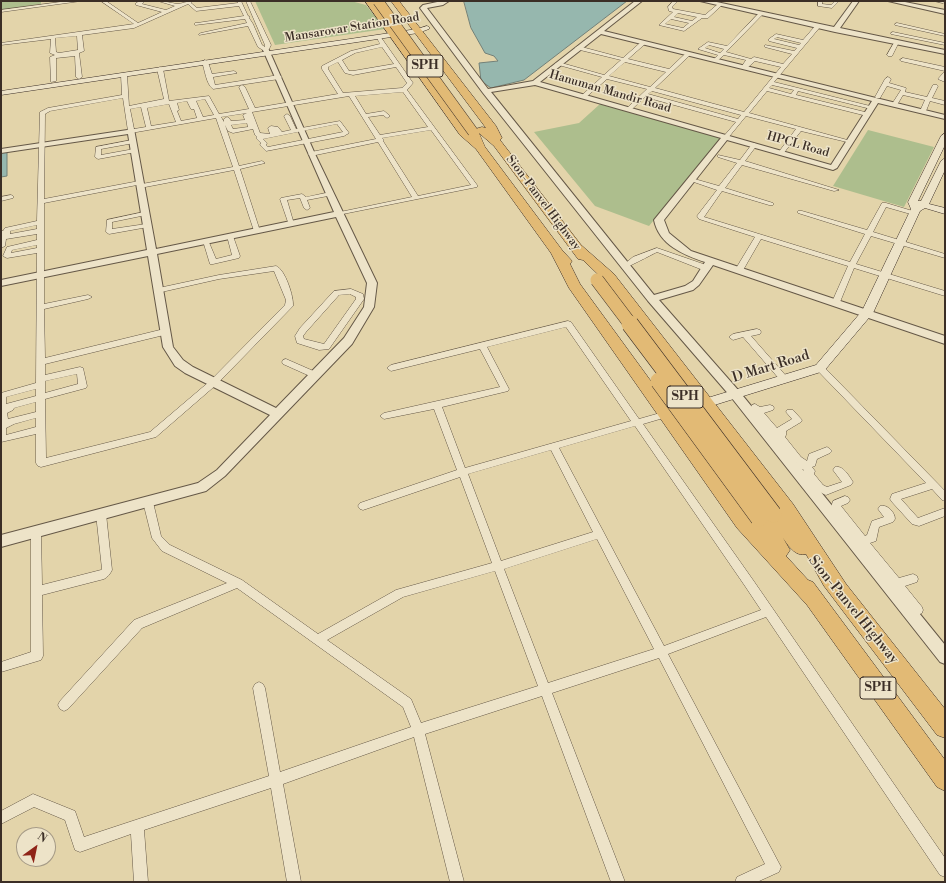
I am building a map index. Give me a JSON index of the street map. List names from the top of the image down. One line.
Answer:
{"streets":{"highway":["SPH","Sion-Panvel Highway"],"main road":["Mansarovar Station Road","D Mart Road"],"street":["Hanuman Mandir Road","HPCL Road"]},"crossings":[["SPH","Sion-Panvel Highway"],["Hanuman Mandir Road","HPCL Road"]],"north":"top right"}
